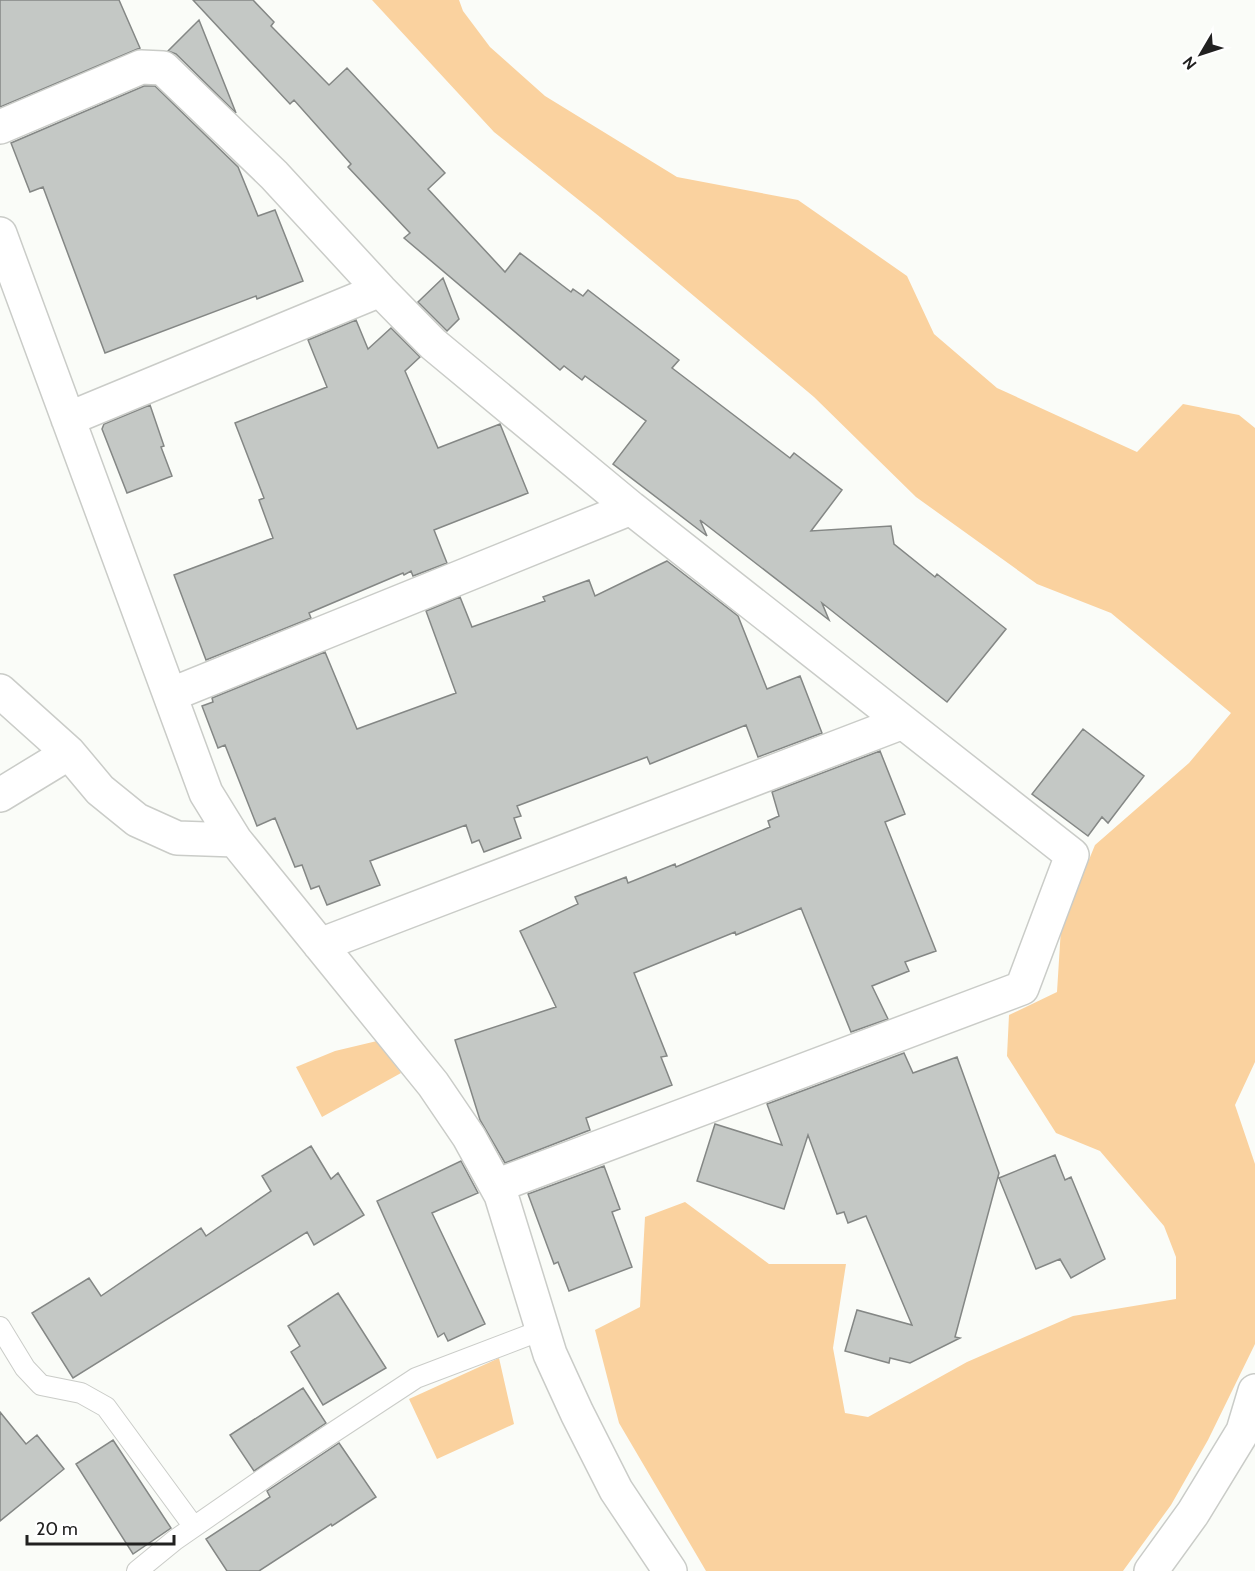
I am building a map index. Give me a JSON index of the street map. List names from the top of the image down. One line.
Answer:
{"scale_bar":"20 m","north":"bottom left"}
